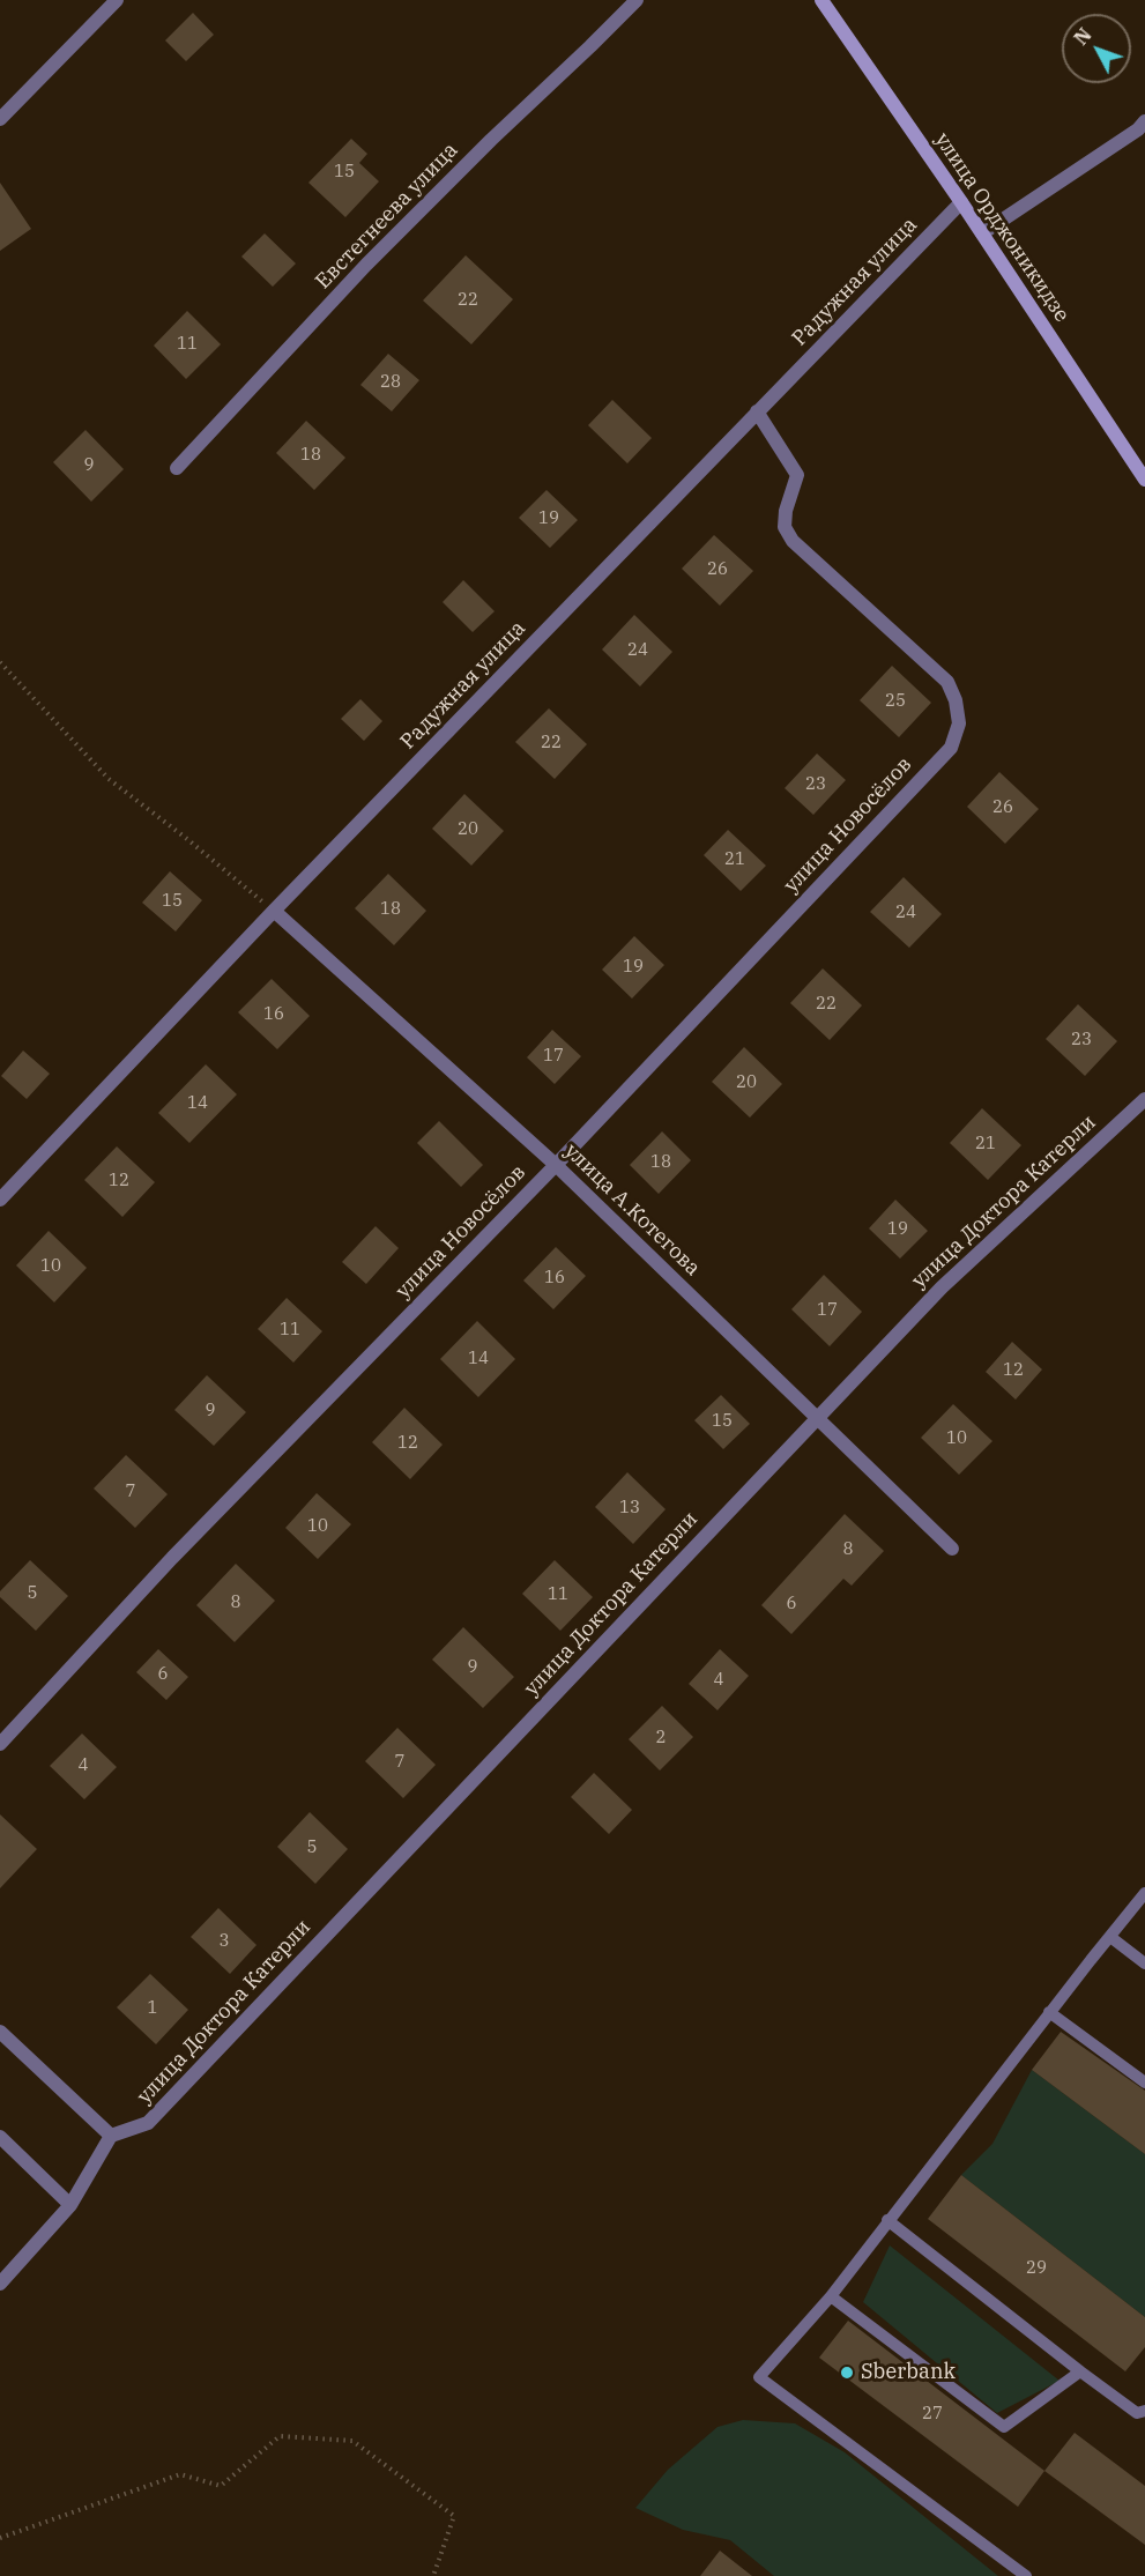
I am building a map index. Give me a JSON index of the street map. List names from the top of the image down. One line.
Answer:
{"streets":{"main road":["улица Орджоникидзе"],"street":["Евстегнеева улица","Радужная улица","улица Новосёлов","улица Доктора Катерли","улица А.Котегова"]},"crossings":[["улица Орджоникидзе","Радужная улица"],["Радужная улица","улица Новосёлов"],["Радужная улица","улица А.Котегова"],["улица Новосёлов","улица А.Котегова"],["улица Доктора Катерли","улица А.Котегова"]],"places":["Sberbank"],"house_numbers":["15","22","11","28","18","9","19","26","24","25","22","23","26","20","21","15","18","24","19","22","16","23","17","20","14","21","18","12","19","10","16","17","11","14","12","9","15","10","12","7","13","10","8","5","11","8","6","9","6","4","2","7","4","5","3","1","29","27"],"north":"top left"}
